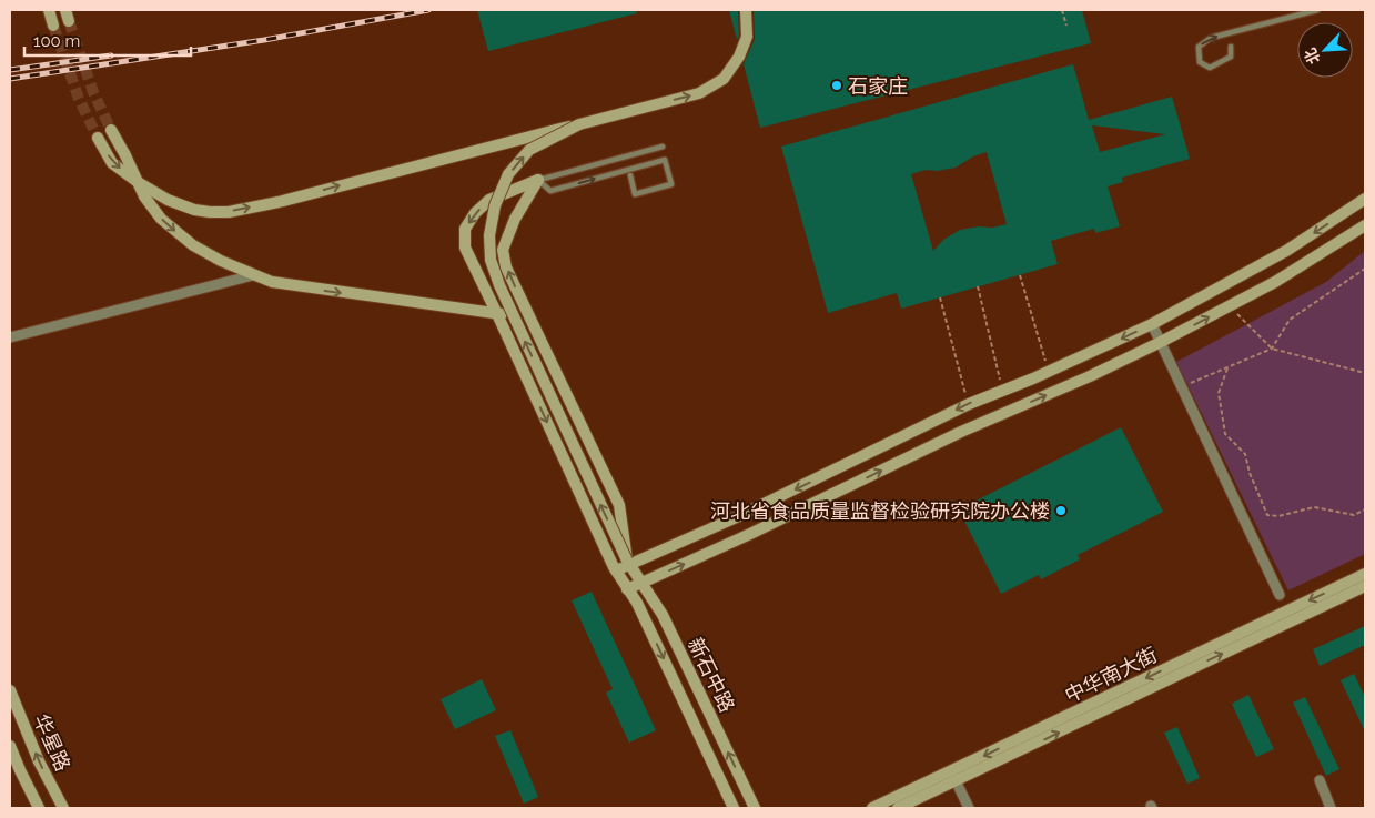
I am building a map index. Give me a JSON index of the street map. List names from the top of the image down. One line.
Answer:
{"streets":{"main road":["新石中路","中华南大街","华星路"]},"places":["石家庄","河北省食品质量监督检验研究院办公楼"],"scale_bar":"100 m","north":"bottom left"}
